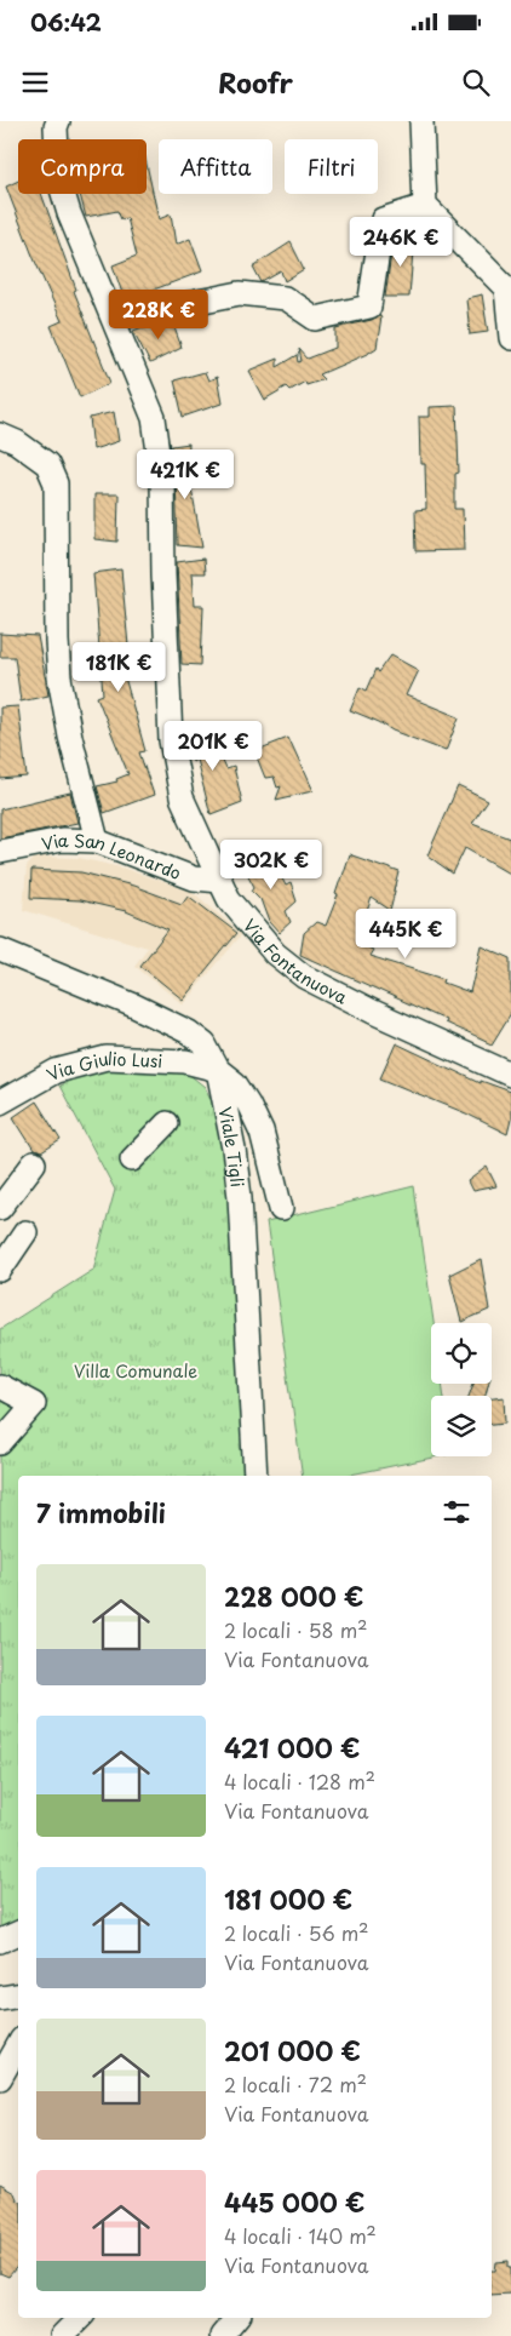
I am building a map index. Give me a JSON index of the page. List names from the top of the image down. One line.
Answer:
{"streets":{"street":["Via San Leonardo","Via Fontanuova","Via Giulio Lusi","Viale Tigli"]},"crossings":[["Via San Leonardo","Via Fontanuova"],["Via Giulio Lusi","Viale Tigli"]],"parks":["Villa Comunale"],"page":{"status":"06:42","header":"Roofr","chip":["Compra","Affitta","Filtri"],"price":["246K €","228K €","421K €","181K €","201K €","302K €","445K €"],"heading":"7 immobili","list":[{"name":"228 000 €","note":"2 locali · 58 m² · Via Fontanuova"},{"name":"421 000 €","note":"4 locali · 128 m² · Via Fontanuova"},{"name":"181 000 €","note":"2 locali · 56 m² · Via Fontanuova"},{"name":"201 000 €","note":"2 locali · 72 m² · Via Fontanuova"},{"name":"445 000 €","note":"4 locali · 140 m² · Via Fontanuova"}]}}
